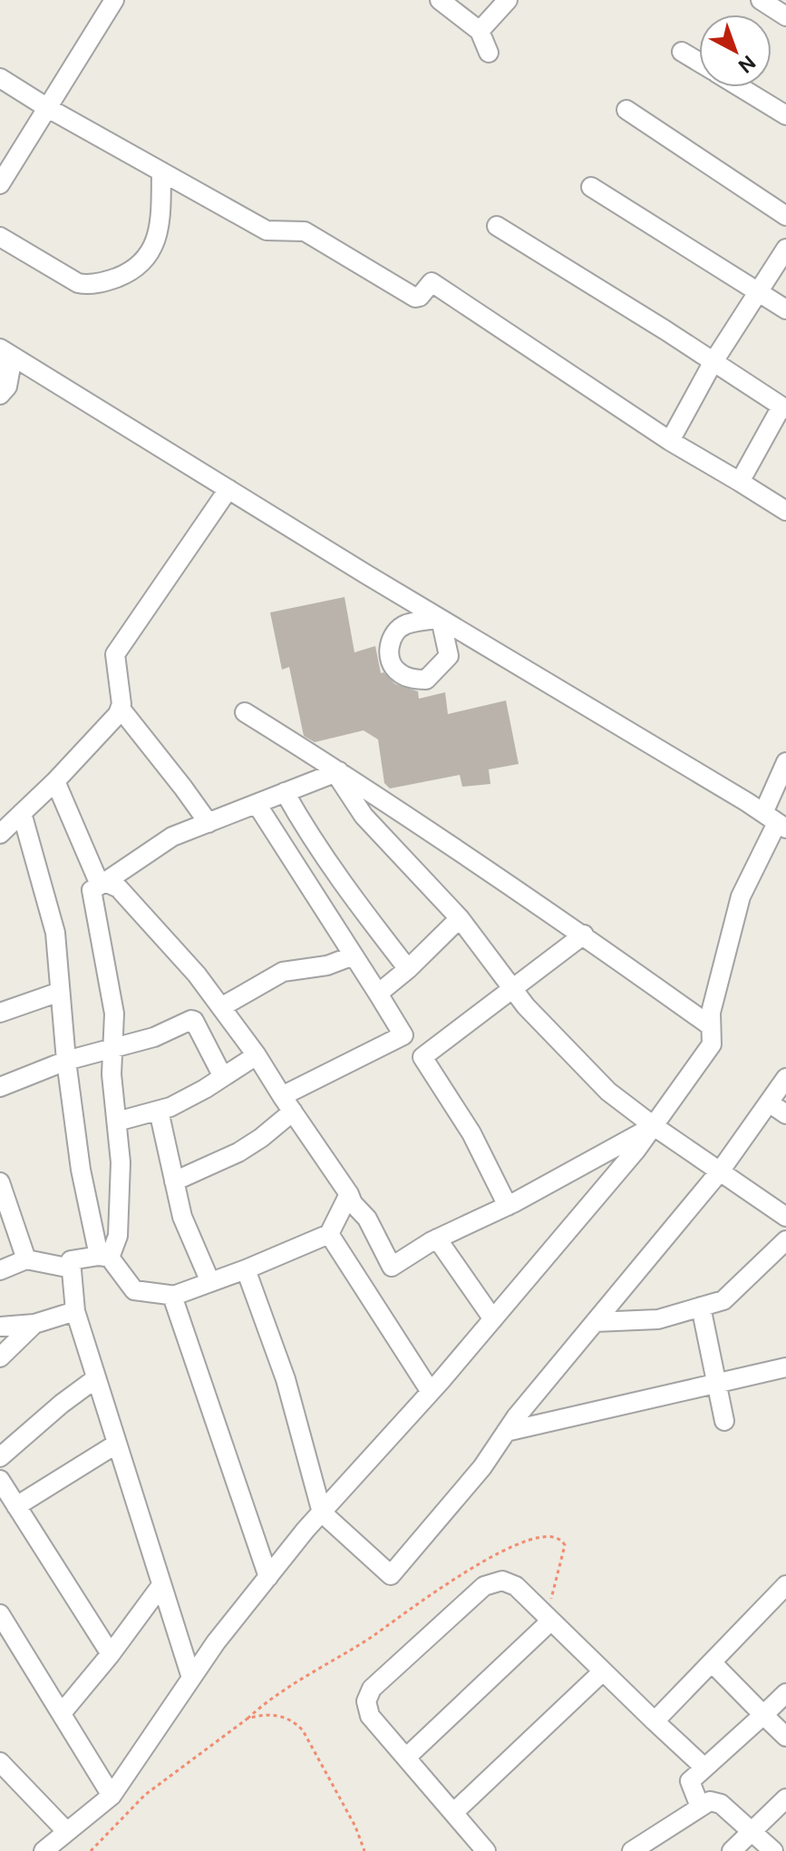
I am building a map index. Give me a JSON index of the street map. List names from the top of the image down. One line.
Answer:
{"north":"bottom right"}
